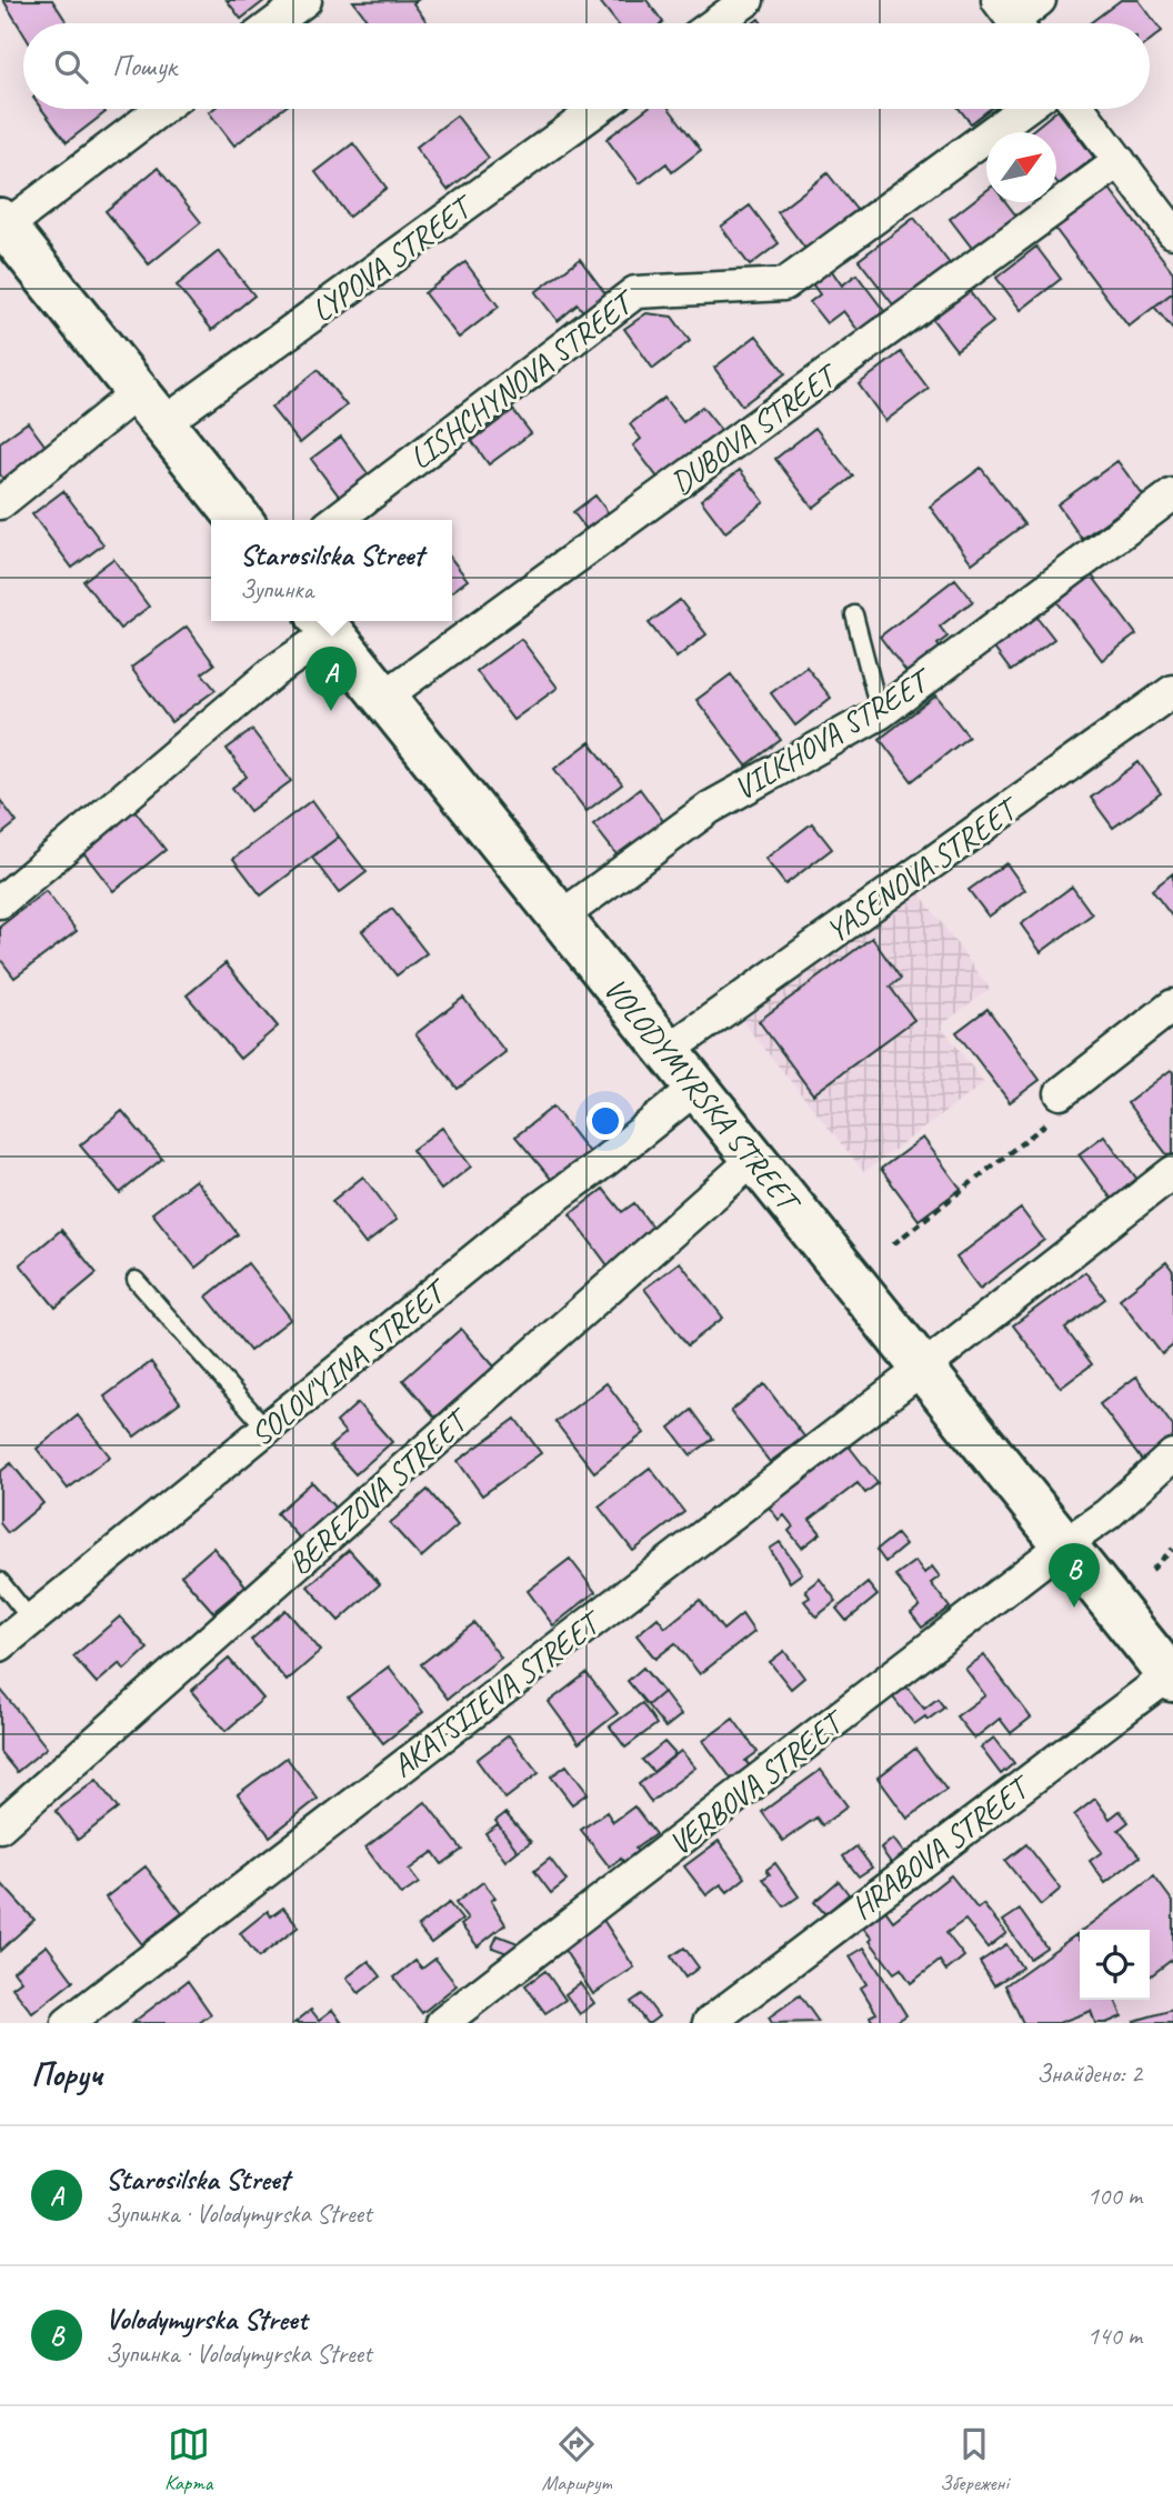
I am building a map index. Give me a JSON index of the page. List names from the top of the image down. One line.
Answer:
{"streets":{"main road":["VOLODYMYRSKA STREET"],"street":["LYPOVA STREET","LISHCHYNOVA STREET","DUBOVA STREET","VILKHOVA STREET","YASENOVA STREET","SOLOV'YINA STREET","BEREZOVA STREET","AKATSIIEVA STREET","VERBOVA STREET","HRABOVA STREET"]},"crossings":[["DUBOVA STREET","VOLODYMYRSKA STREET"],["VILKHOVA STREET","VOLODYMYRSKA STREET"],["YASENOVA STREET","VOLODYMYRSKA STREET"],["VOLODYMYRSKA STREET","SOLOV'YINA STREET"],["VOLODYMYRSKA STREET","BEREZOVA STREET"],["VOLODYMYRSKA STREET","AKATSIIEVA STREET"],["VOLODYMYRSKA STREET","VERBOVA STREET"],["VOLODYMYRSKA STREET","HRABOVA STREET"]],"north":"top right","page":{"search":"Пошук","popup":["Starosilska Street","Зупинка"],"pins":["A","B"],"heading":["Поруч","Знайдено: 2"],"list":[{"mark":"A","name":"Starosilska Street","note":"Зупинка · Volodymyrska Street","value":"100 m"},{"mark":"B","name":"Volodymyrska Street","note":"Зупинка · Volodymyrska Street","value":"140 m"}],"nav":["Карта","Маршрут","Збережені"]}}
